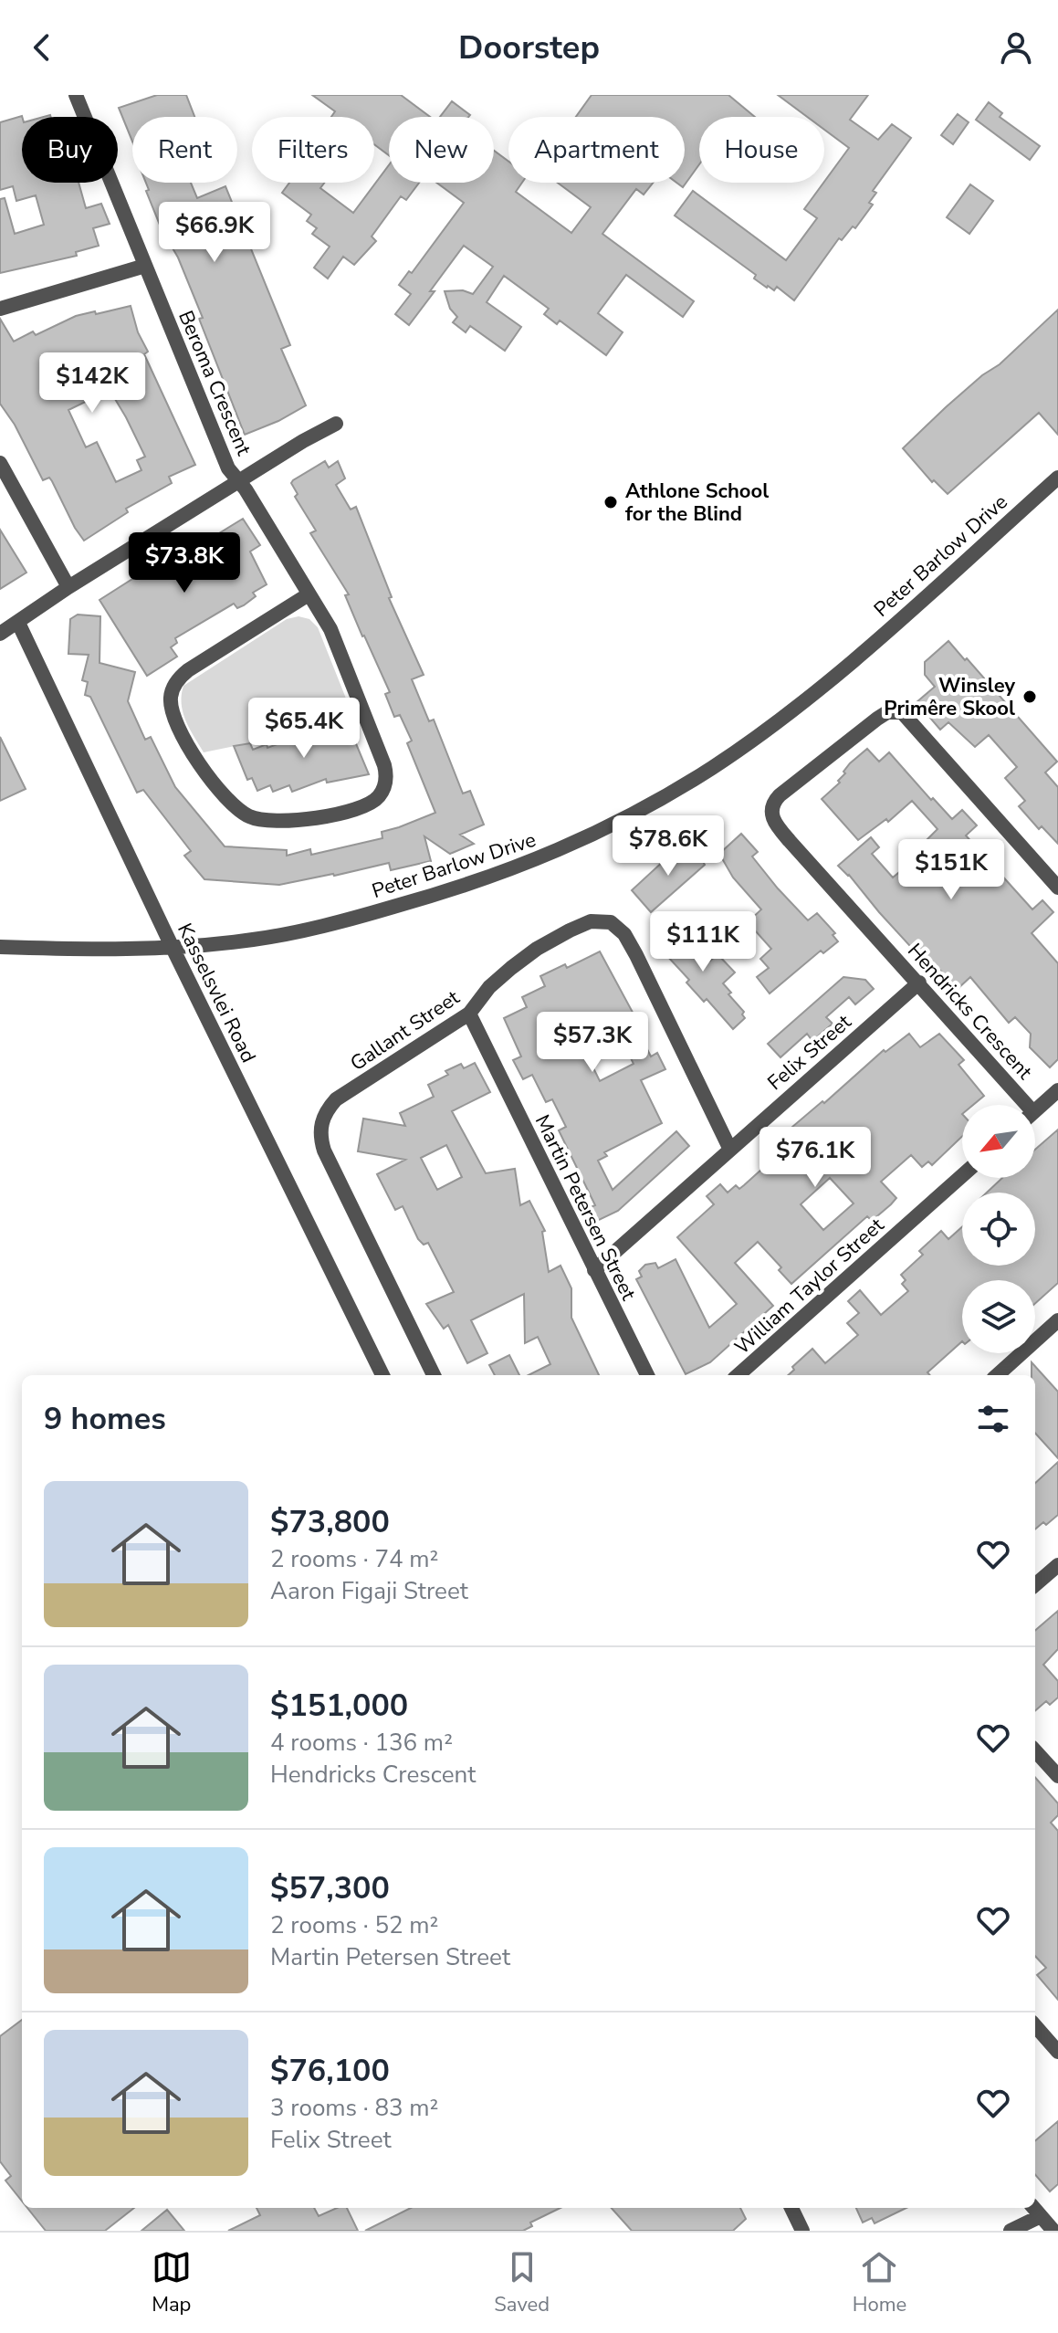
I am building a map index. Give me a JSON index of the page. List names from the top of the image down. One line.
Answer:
{"streets":{"street":["Beroma Crescent","Peter Barlow Drive","Kasselsvlei Road","Hendricks Crescent","Gallant Street","Felix Street","Martin Petersen Street","William Taylor Street"]},"crossings":[["Peter Barlow Drive","Kasselsvlei Road"],["Hendricks Crescent","Felix Street"],["Gallant Street","Felix Street"],["Gallant Street","Martin Petersen Street"],["Felix Street","Martin Petersen Street"]],"places":["Athlone School for the Blind","Winsley Primêre Skool"],"north":"bottom left","page":{"header":"Doorstep","chip":["Buy","Rent","Filters","New","Apartment","House"],"price":["$66.9K","$142K","$73.8K","$65.4K","$78.6K","$151K","$111K","$57.3K","$76.1K"],"heading":"9 homes","list":[{"name":"$73,800","note":"2 rooms · 74 m² · Aaron Figaji Street"},{"name":"$151,000","note":"4 rooms · 136 m² · Hendricks Crescent"},{"name":"$57,300","note":"2 rooms · 52 m² · Martin Petersen Street"},{"name":"$76,100","note":"3 rooms · 83 m² · Felix Street"}],"tabs":["Map","Saved","Home"]}}
